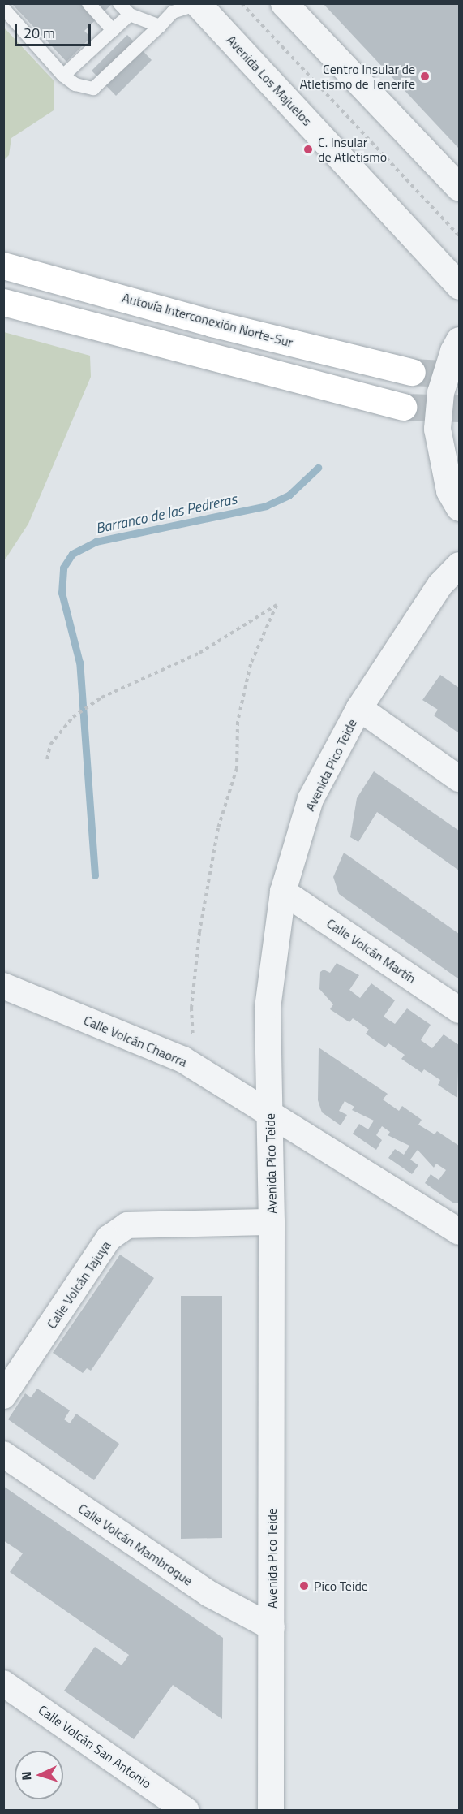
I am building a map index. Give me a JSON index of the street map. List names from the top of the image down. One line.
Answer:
{"streets":{"highway":["Autovía Interconexión Norte-Sur"],"street":["Avenida Los Majuelos","Avenida Pico Teide","Calle Volcán Martín","Calle Volcán Chaorra","Calle Volcán Tajuya","Calle Volcán Mambroque","Calle Volcán San Antonio"]},"crossings":[["Avenida Pico Teide","Calle Volcán Martín"],["Avenida Pico Teide","Calle Volcán Chaorra"],["Avenida Pico Teide","Calle Volcán Tajuya"],["Avenida Pico Teide","Calle Volcán Mambroque"]],"water":["Barranco de las Pedreras"],"places":["Centro Insular de Atletismo de Tenerife","C. Insular de Atletismo","Pico Teide"],"scale_bar":"20 m","north":"left"}
